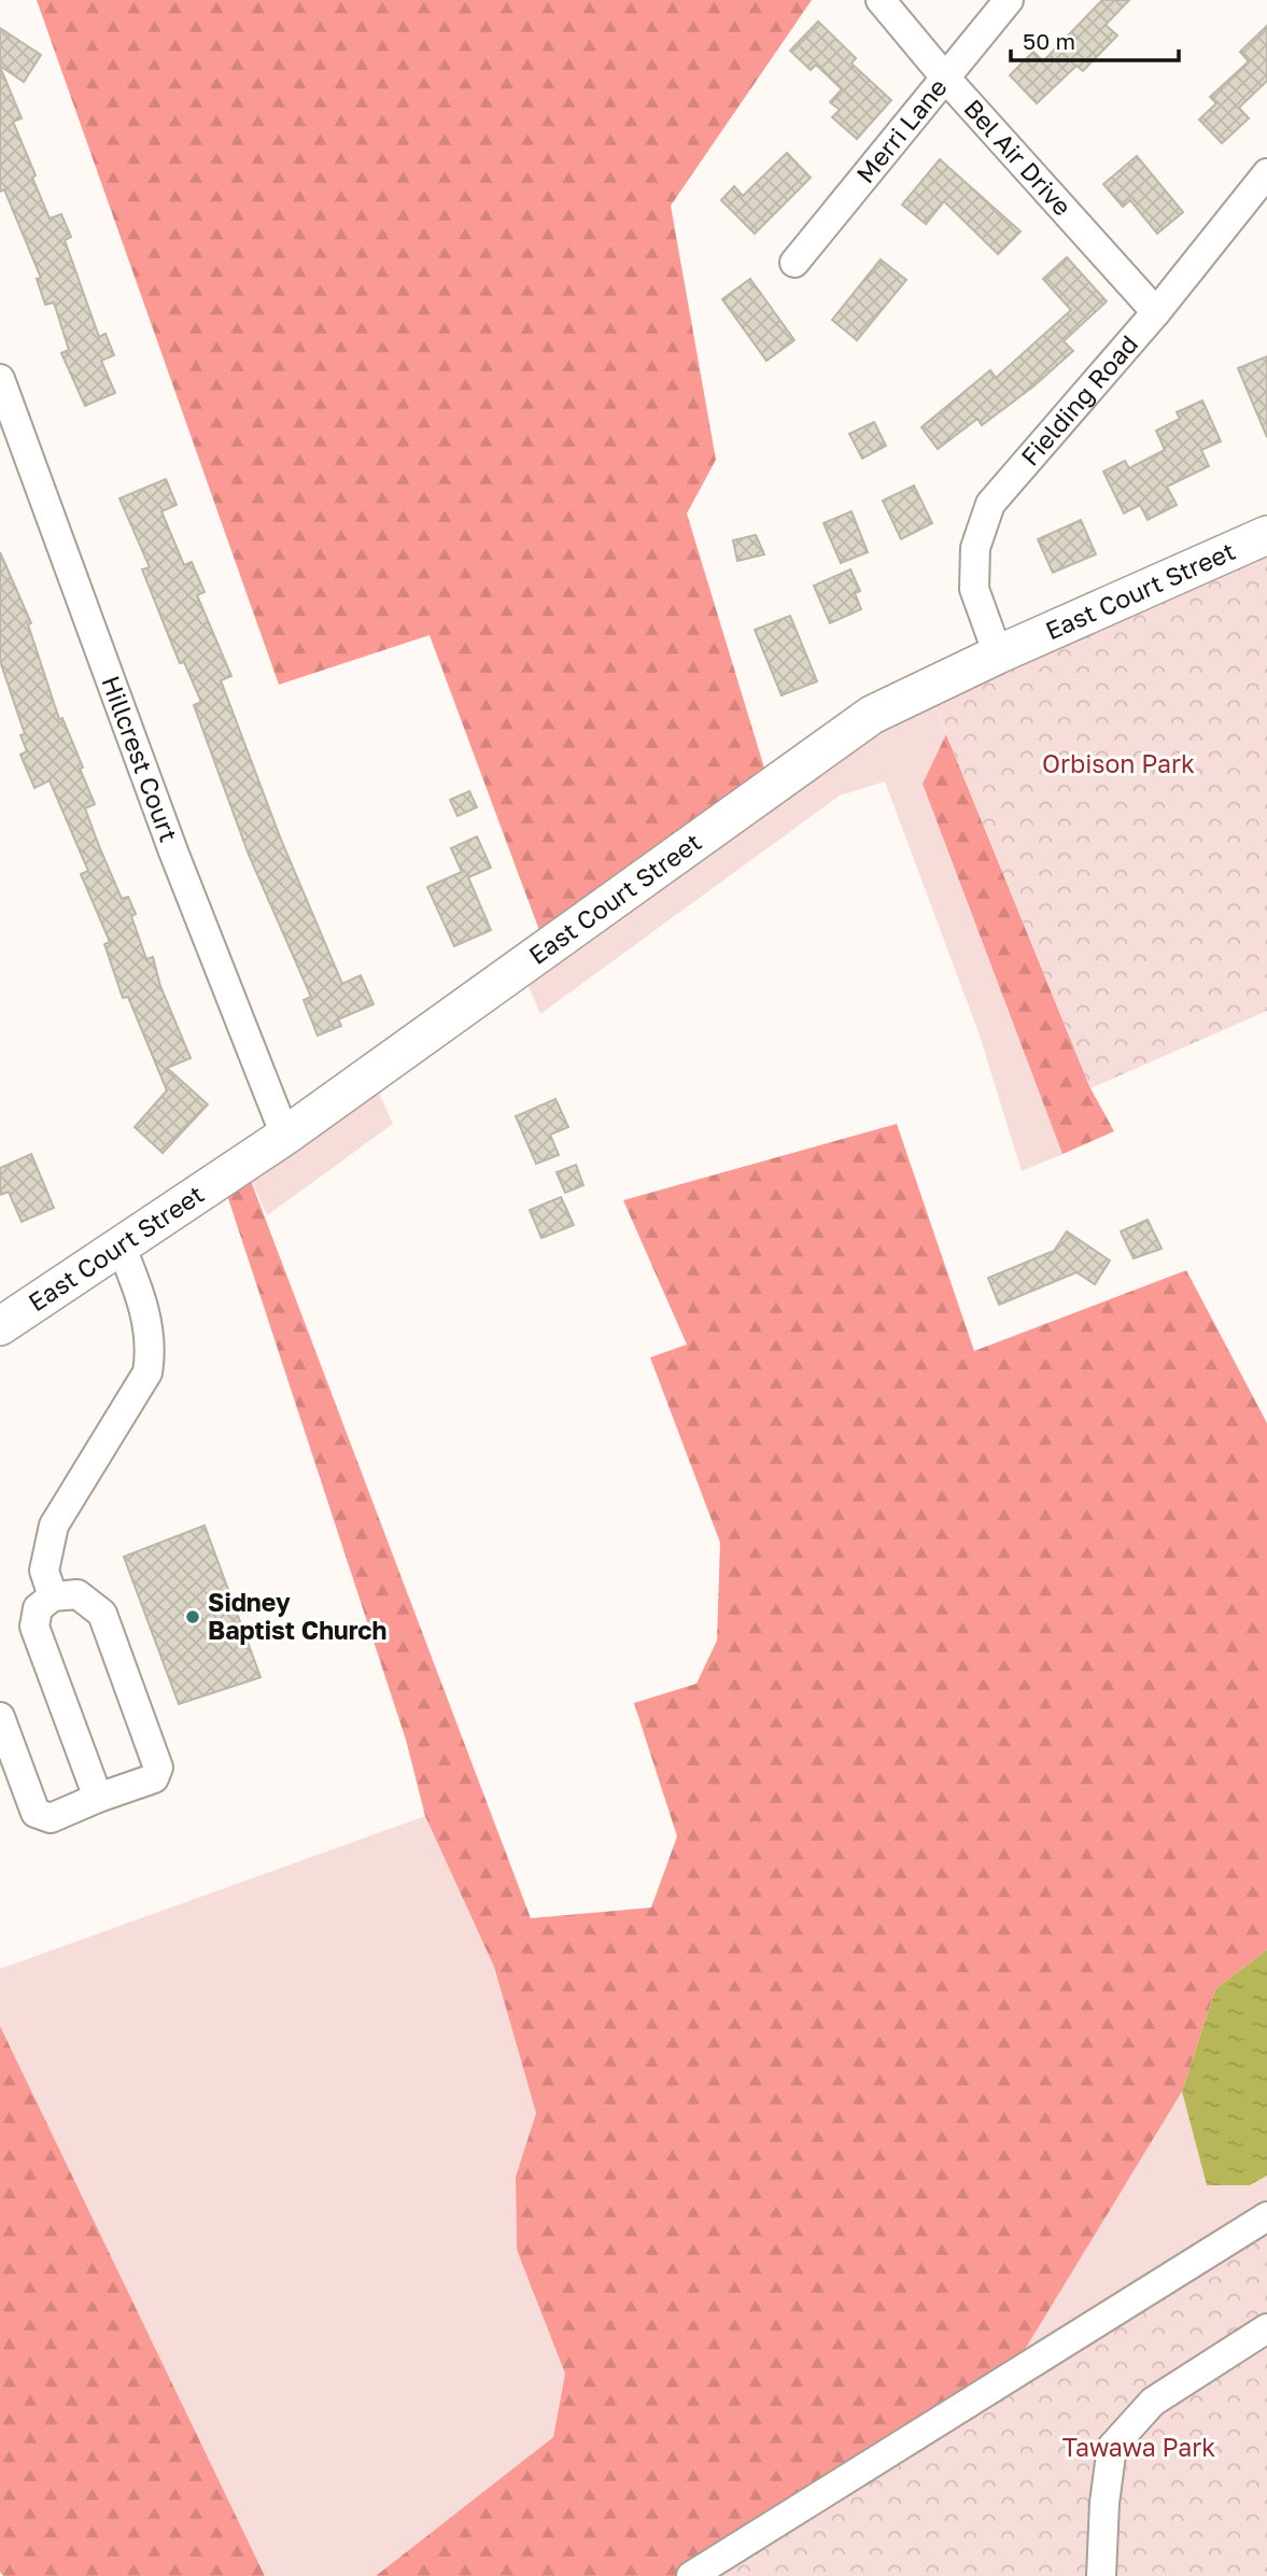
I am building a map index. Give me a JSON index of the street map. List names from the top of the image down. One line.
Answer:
{"streets":{"main road":["East Court Street"],"street":["Merri Lane","Bel Air Drive","Fielding Road","Hillcrest Court"]},"crossings":[["Merri Lane","Bel Air Drive"],["Bel Air Drive","Fielding Road"],["Fielding Road","East Court Street"],["East Court Street","Hillcrest Court"]],"parks":["Orbison Park","Tawawa Park"],"places":["Sidney Baptist Church"],"scale_bar":"50 m"}
